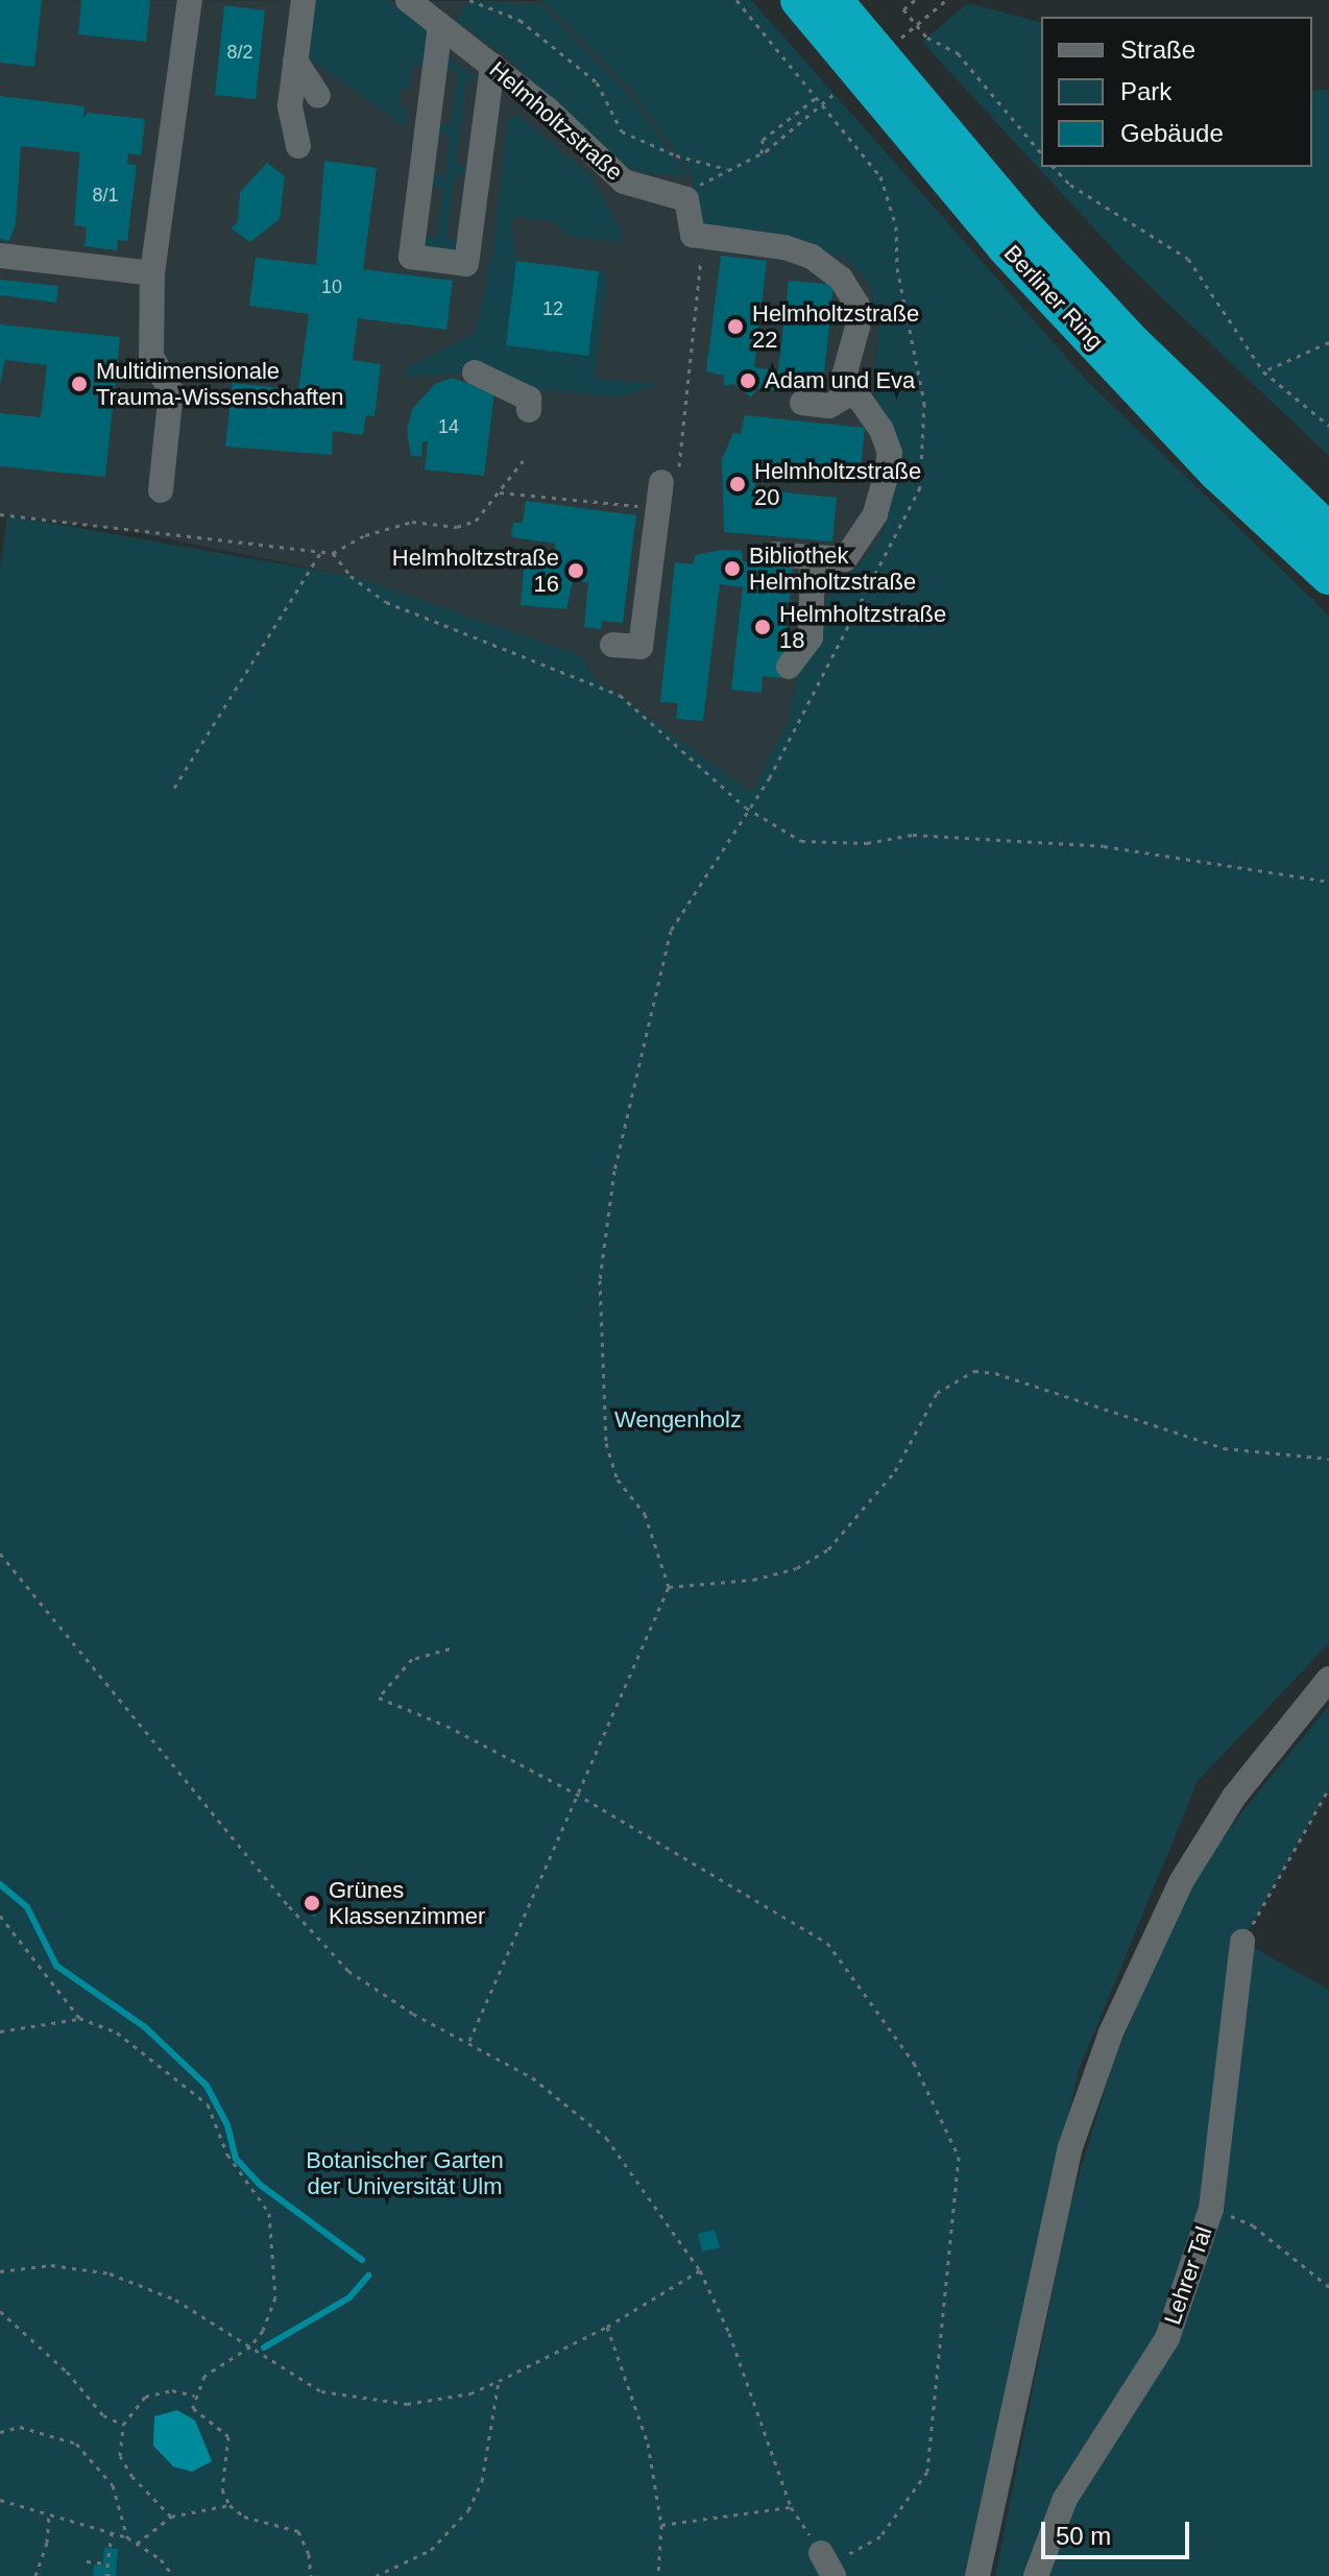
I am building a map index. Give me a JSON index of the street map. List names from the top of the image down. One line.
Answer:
{"streets":{"highway":["Berliner Ring"],"street":["Helmholtzstraße","Lehrer Tal"]},"parks":["Wengenholz","Botanischer Garten der Universität Ulm"],"places":["Helmholtzstraße 22","Adam und Eva","Multidimensionale Trauma-Wissenschaften","Helmholtzstraße 20","Bibliothek Helmholtzstraße","Helmholtzstraße 16","Helmholtzstraße 18","Grünes Klassenzimmer"],"house_numbers":["8/2","8/1","10","12","14"],"legend":["Straße","Park","Gebäude"],"scale_bar":"50 m"}
